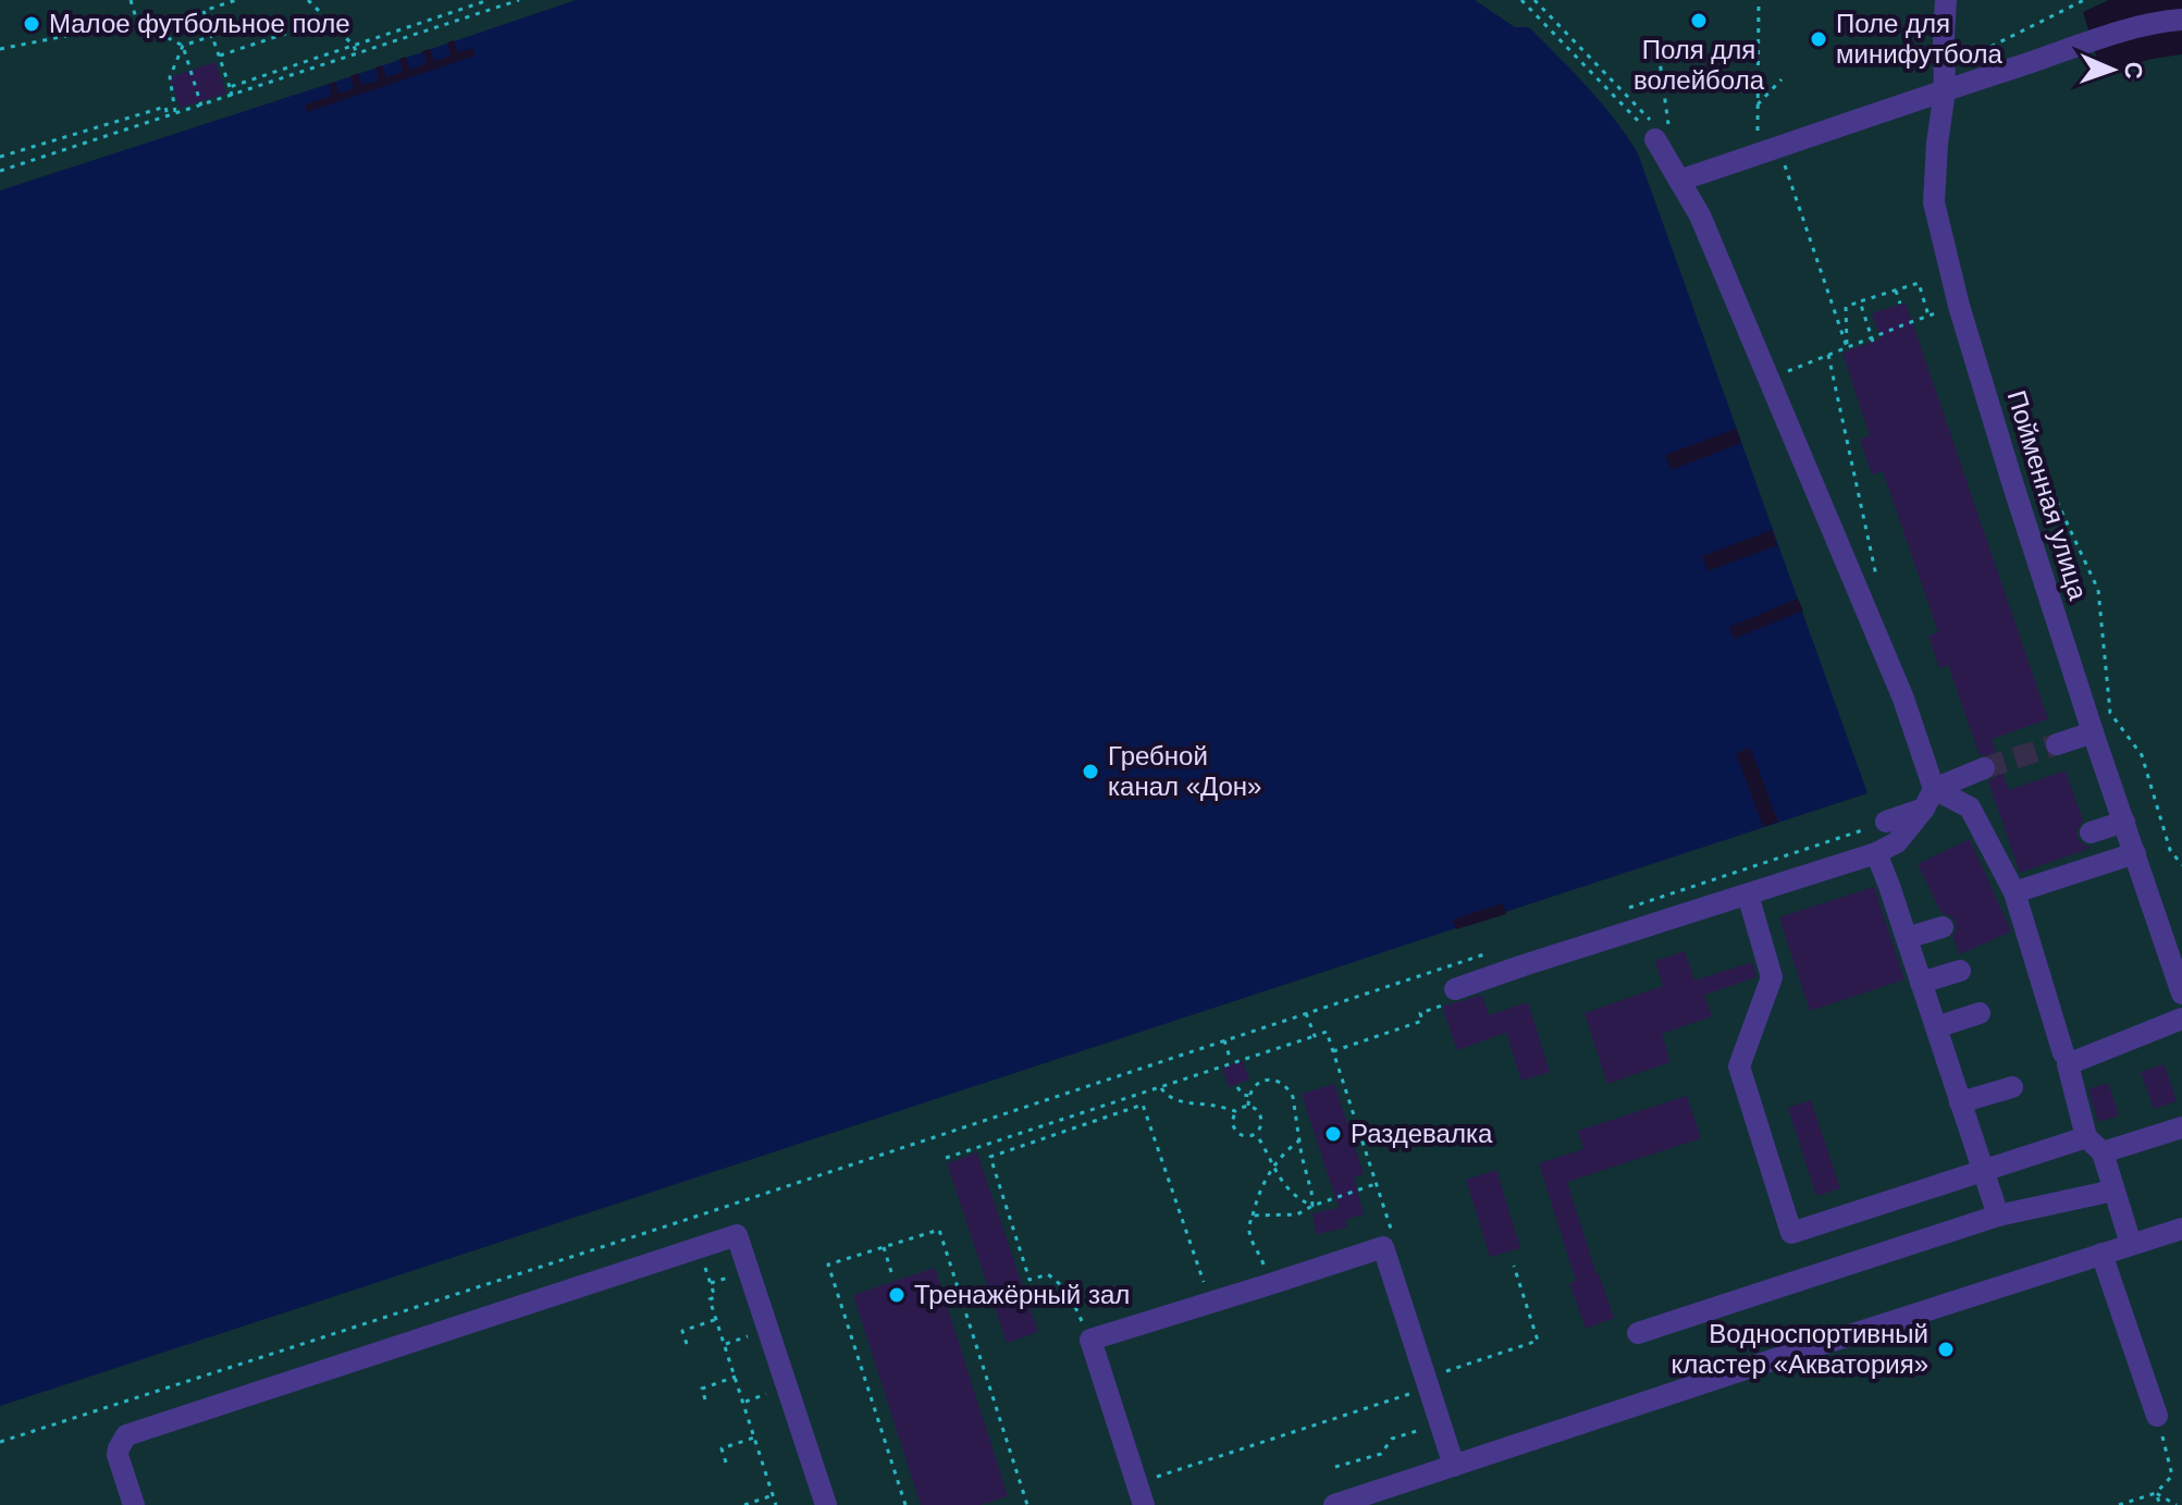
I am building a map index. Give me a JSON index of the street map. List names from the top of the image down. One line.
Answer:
{"streets":{"street":["Пойменная улица"]},"places":["Поля для волейбола","Малое футбольное поле","Поле для минифутбола","Гребной канал «Дон»","Раздевалка","Тренажёрный зал","Водноспортивный кластер «Акватория»"],"north":"right"}
